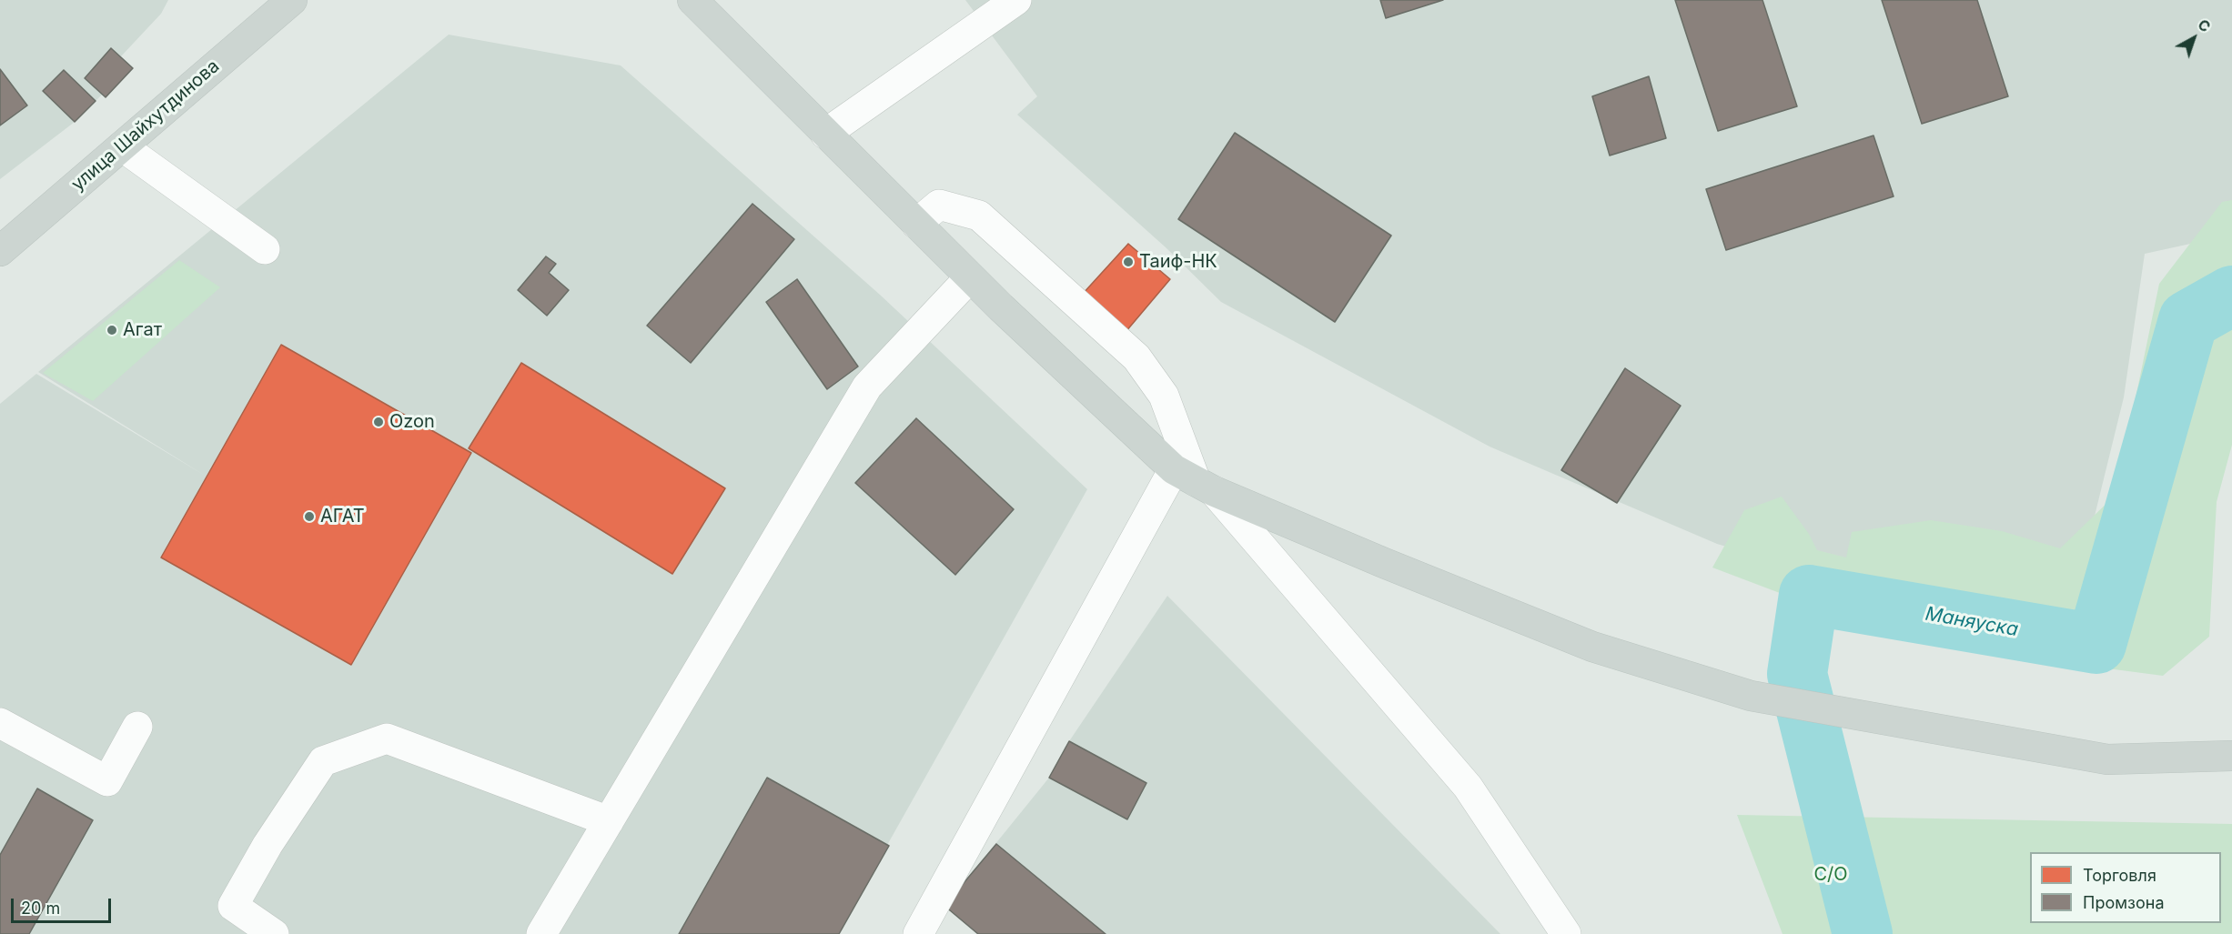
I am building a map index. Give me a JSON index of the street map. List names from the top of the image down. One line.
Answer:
{"streets":{"main road":["улица Шайхутдинова"]},"water":["Маняуска"],"parks":["С/О"],"places":["Таиф-НК","Агат","Ozon","АГАТ"],"legend":["Торговля","Промзона"],"scale_bar":"20 m","north":"top right"}
